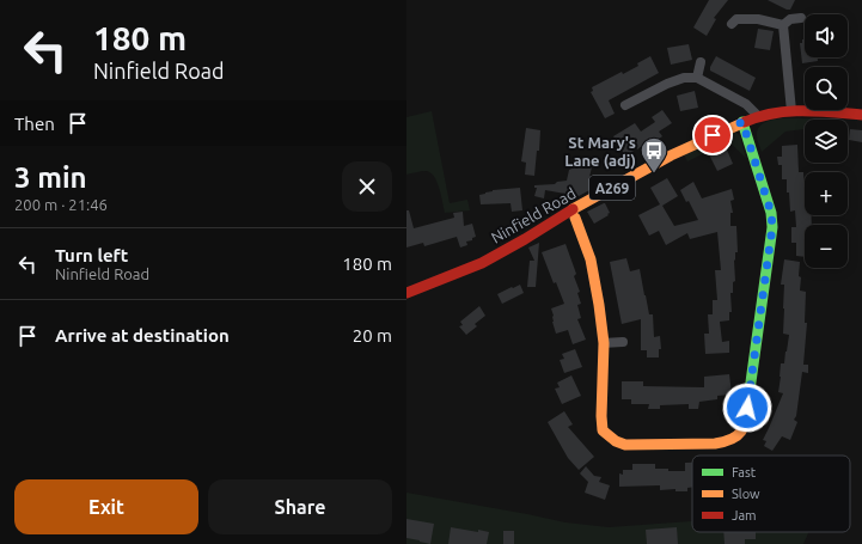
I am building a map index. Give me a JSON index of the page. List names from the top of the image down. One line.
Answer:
{"streets":{"street":["A269","Ninfield Road"]},"places":{"bus stop":["St Mary's Lane (adj)"]},"legend":["Fast","Slow","Jam"],"page":{"turn":["180 m","Ninfield Road"],"map_buttons":["+","−"],"then":"Then","heading":["3 min","200 m · 21:46"],"list":[{"name":"Turn left","note":"Ninfield Road","value":"180 m"},{"name":"Arrive at destination","value":"20 m"}],"buttons":["Exit","Share"]}}
